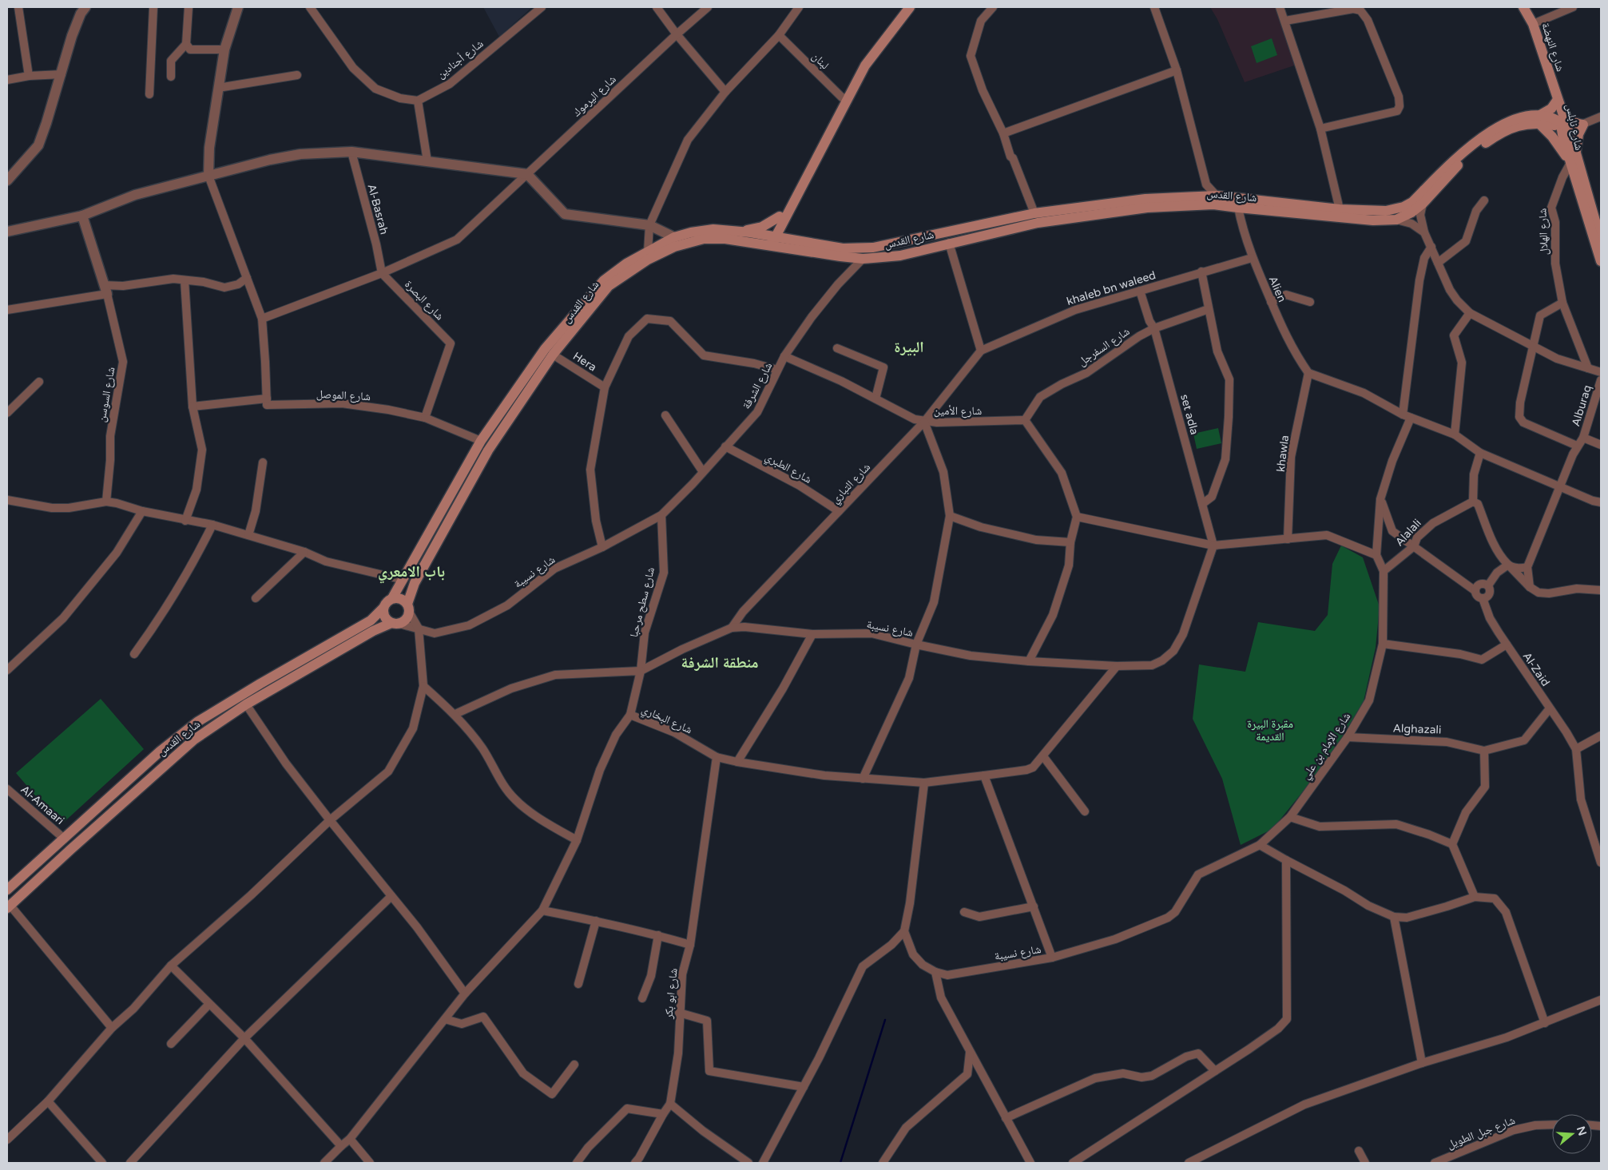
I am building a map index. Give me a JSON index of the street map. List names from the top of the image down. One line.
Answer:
{"streets":{"main road":["شارع النهضة","شارع نابلس","شارع القدس"],"street":["شارع أجنادين","لبنان","شارع اليرموك","Al-Basrah","شارع الهلال","khaleb bn waleed","Alien","شارع البصرة","شارع السفرجل","Hera","شارع الشرفة","شارع السوسن","شارع الموصل","Alburaq","شارع الأمين","set adla","khawla","شارع الطبري","شارع التباري","Alalali","شارع نسيبة","شارع سطح مرحبا","Al-Zaid","شارع البخاري","Alghazali","شارع الإمام بن علي","Al-Amaari","شارع ابو بكر","شارع جبل الطويل"]},"crossings":[["شارع النهضة","شارع نابلس"],["شارع نابلس","شارع القدس"],["شارع نابلس","شارع الهلال"],["شارع القدس","Alien"],["شارع القدس","Hera"],["شارع القدس","شارع الشرفة"],["شارع القدس","شارع نسيبة"],["شارع القدس","Al-Amaari"],["Al-Basrah","شارع البصرة"],["khaleb bn waleed","Alien"],["khaleb bn waleed","set adla"],["khaleb bn waleed","شارع التباري"],["Alien","khawla"],["شارع البصرة","شارع الموصل"],["شارع السفرجل","شارع الأمين"],["شارع السفرجل","set adla"],["شارع الشرفة","شارع الطبري"],["شارع الشرفة","شارع نسيبة"],["شارع الشرفة","شارع سطح مرحبا"],["شارع الأمين","شارع التباري"],["شارع الأمين","شارع نسيبة"],["شارع الطبري","شارع التباري"],["شارع التباري","شارع نسيبة"],["Alalali","شارع الإمام بن علي"],["شارع نسيبة","شارع سطح مرحبا"],["شارع نسيبة","شارع البخاري"],["شارع نسيبة","شارع الإمام بن علي"],["شارع سطح مرحبا","شارع البخاري"],["Alghazali","شارع الإمام بن علي"]],"districts":["البيرة","باب الامعري","منطقة الشرفة"],"parks":["مقبرة البيرة القديمة"],"north":"right"}
